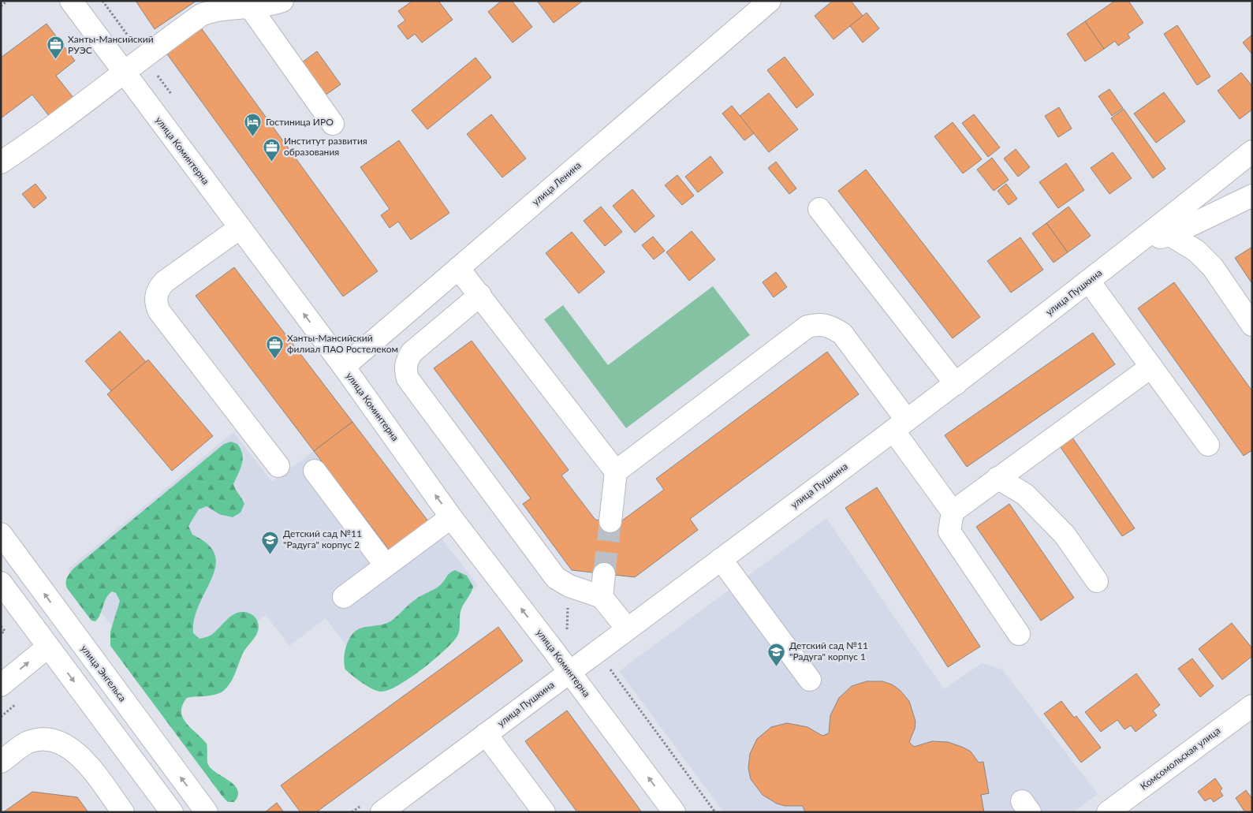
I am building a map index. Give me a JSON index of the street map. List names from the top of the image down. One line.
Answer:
{"streets":{"street":["улица Коминтерна","улица Ленина","улица Пушкина","улица Энгельса","Комсомольская улица"]},"crossings":[["улица Коминтерна","улица Ленина"],["улица Коминтерна","улица Пушкина"]],"places":{"office":["Ханты-Мансийский РУЭС","Институт развития образования","Ханты-Мансийский филиал ПАО Ростелеком"],"hotel":["Гостиница ИРО"],"school or university":["Детский сад №11 \"Радуга\" корпус 2","Детский сад №11 \"Радуга\" корпус 1"]}}
